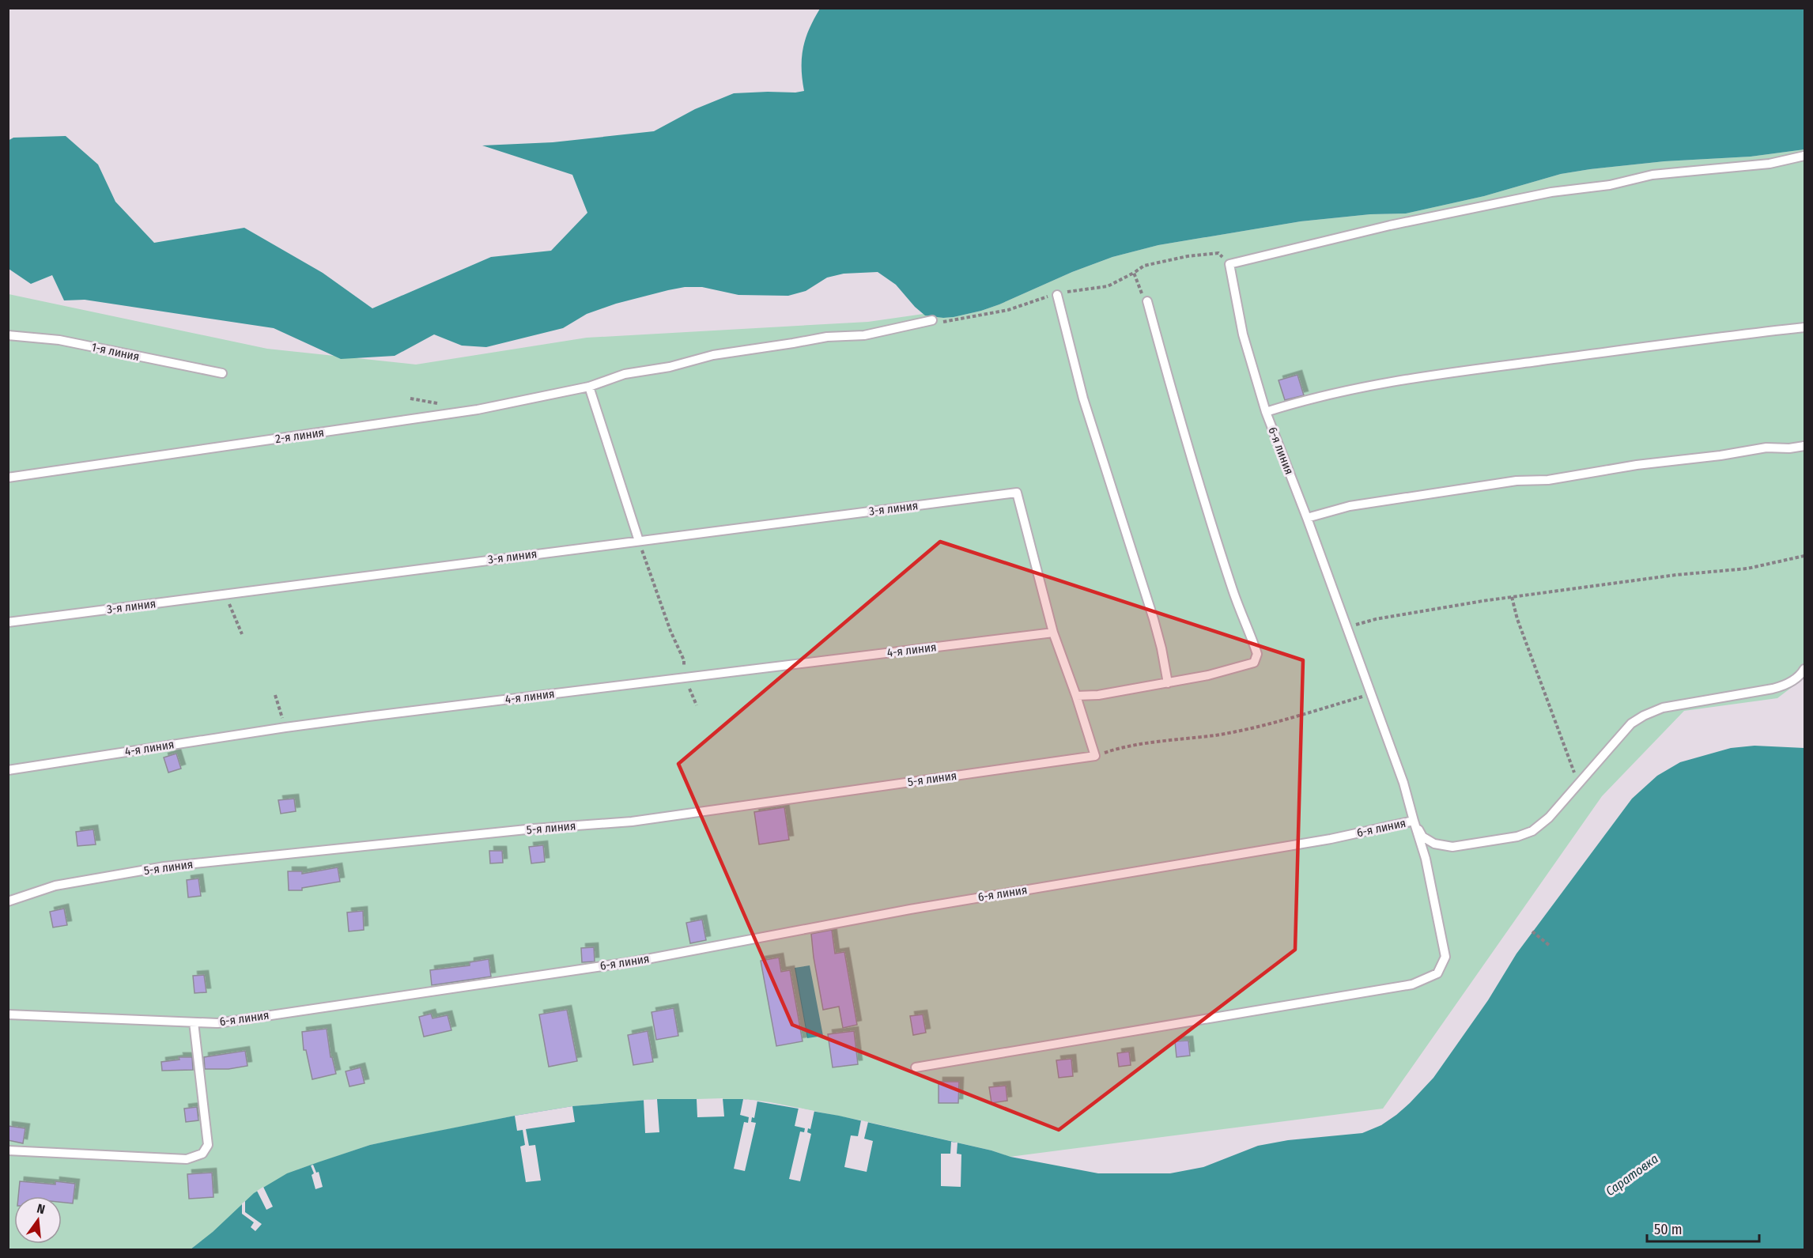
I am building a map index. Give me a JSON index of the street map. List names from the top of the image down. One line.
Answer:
{"streets":{"lane":["1-я линия","2-я линия","6-я линия","3-я линия","4-я линия","5-я линия"]},"crossings":[["3-я линия","4-я линия"]],"water":["Саратовка"],"scale_bar":"50 m","north":"top"}
